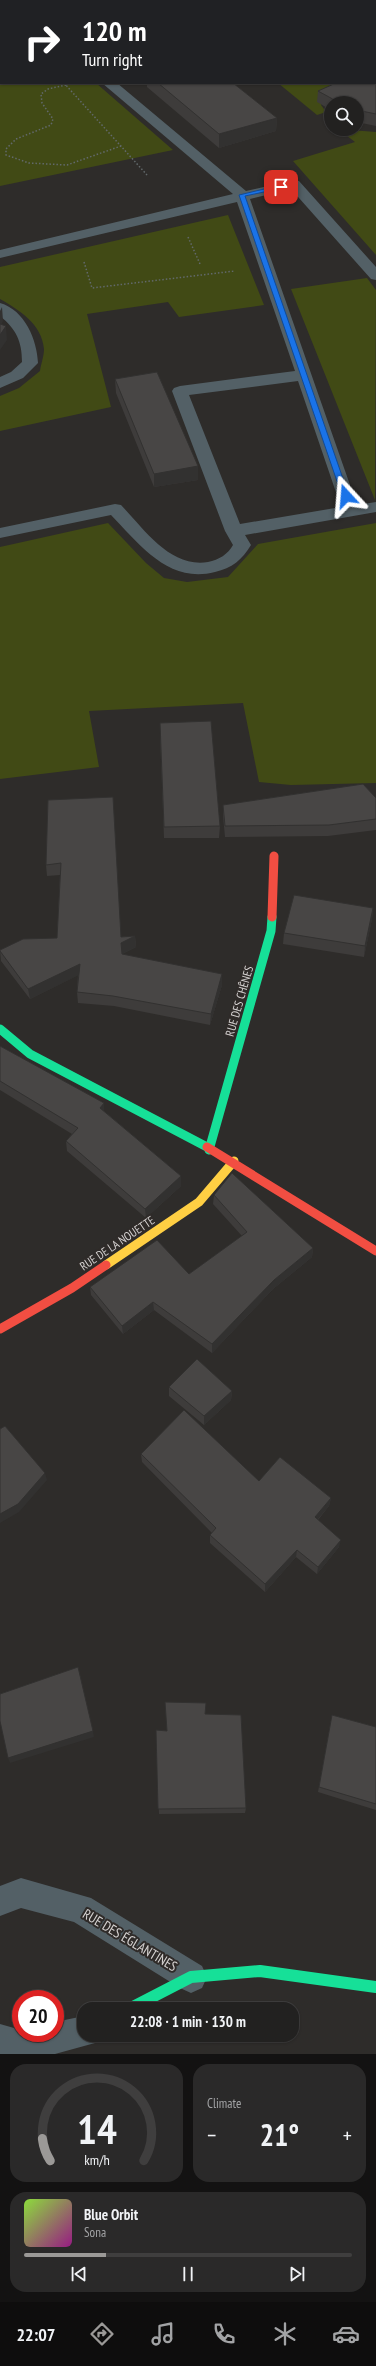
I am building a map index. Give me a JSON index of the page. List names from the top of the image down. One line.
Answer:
{"streets":{"street":["RUE DES CHÊNES","RUE DE LA NOUETTE","RUE DES ÉGLANTINES"]},"page":{"turn":["120 m","Turn right"],"limit":"20","trip":"22:08 · 1 min · 130 m","tile":"Climate","heat":["−","21°","+"],"song":["Blue Orbit","Sona"],"tabs":"22:07","gauge":["14","km/h"]}}
